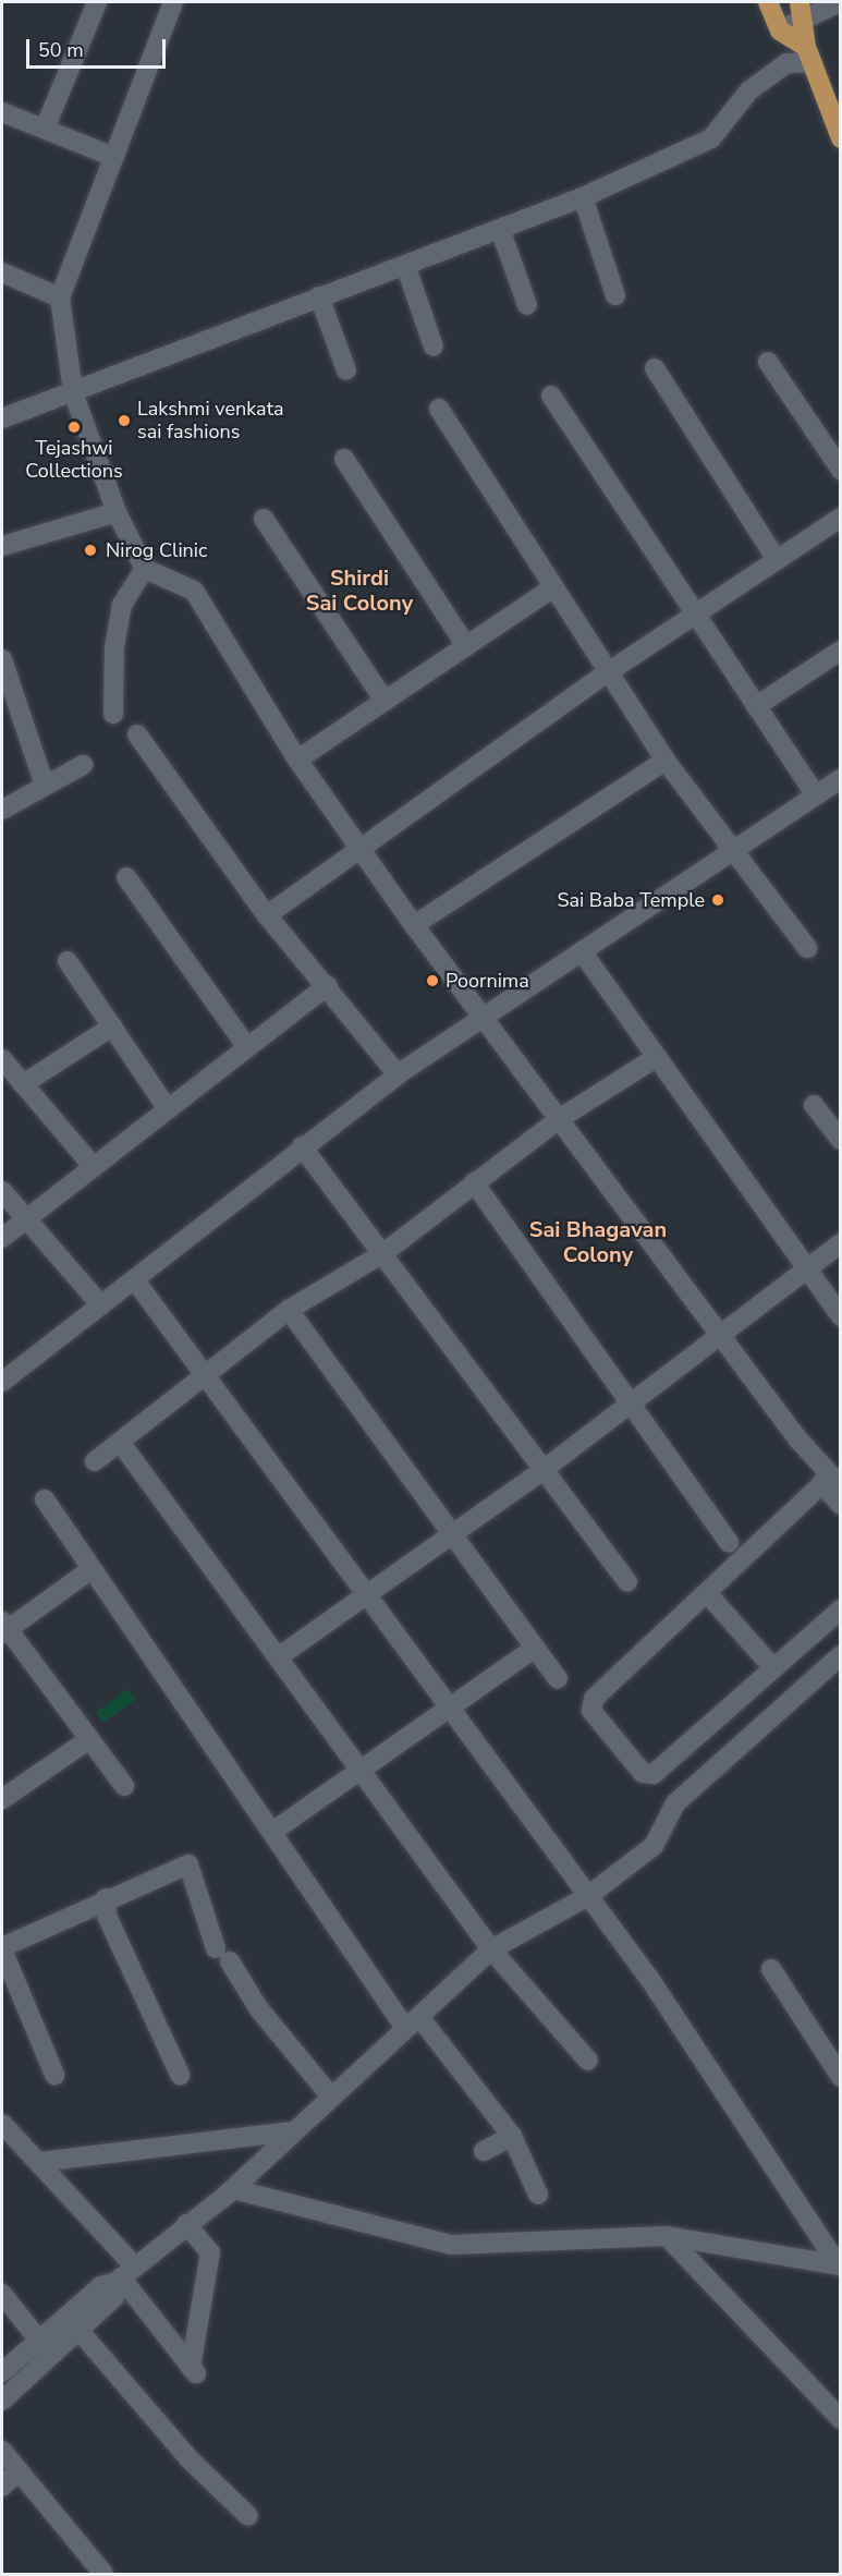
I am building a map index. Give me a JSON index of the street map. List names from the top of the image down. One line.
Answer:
{"districts":["Shirdi Sai Colony","Sai Bhagavan Colony"],"places":["Lakshmi venkata sai fashions","Tejashwi Collections","Nirog Clinic","Sai Baba Temple","Poornima"],"scale_bar":"50 m"}
